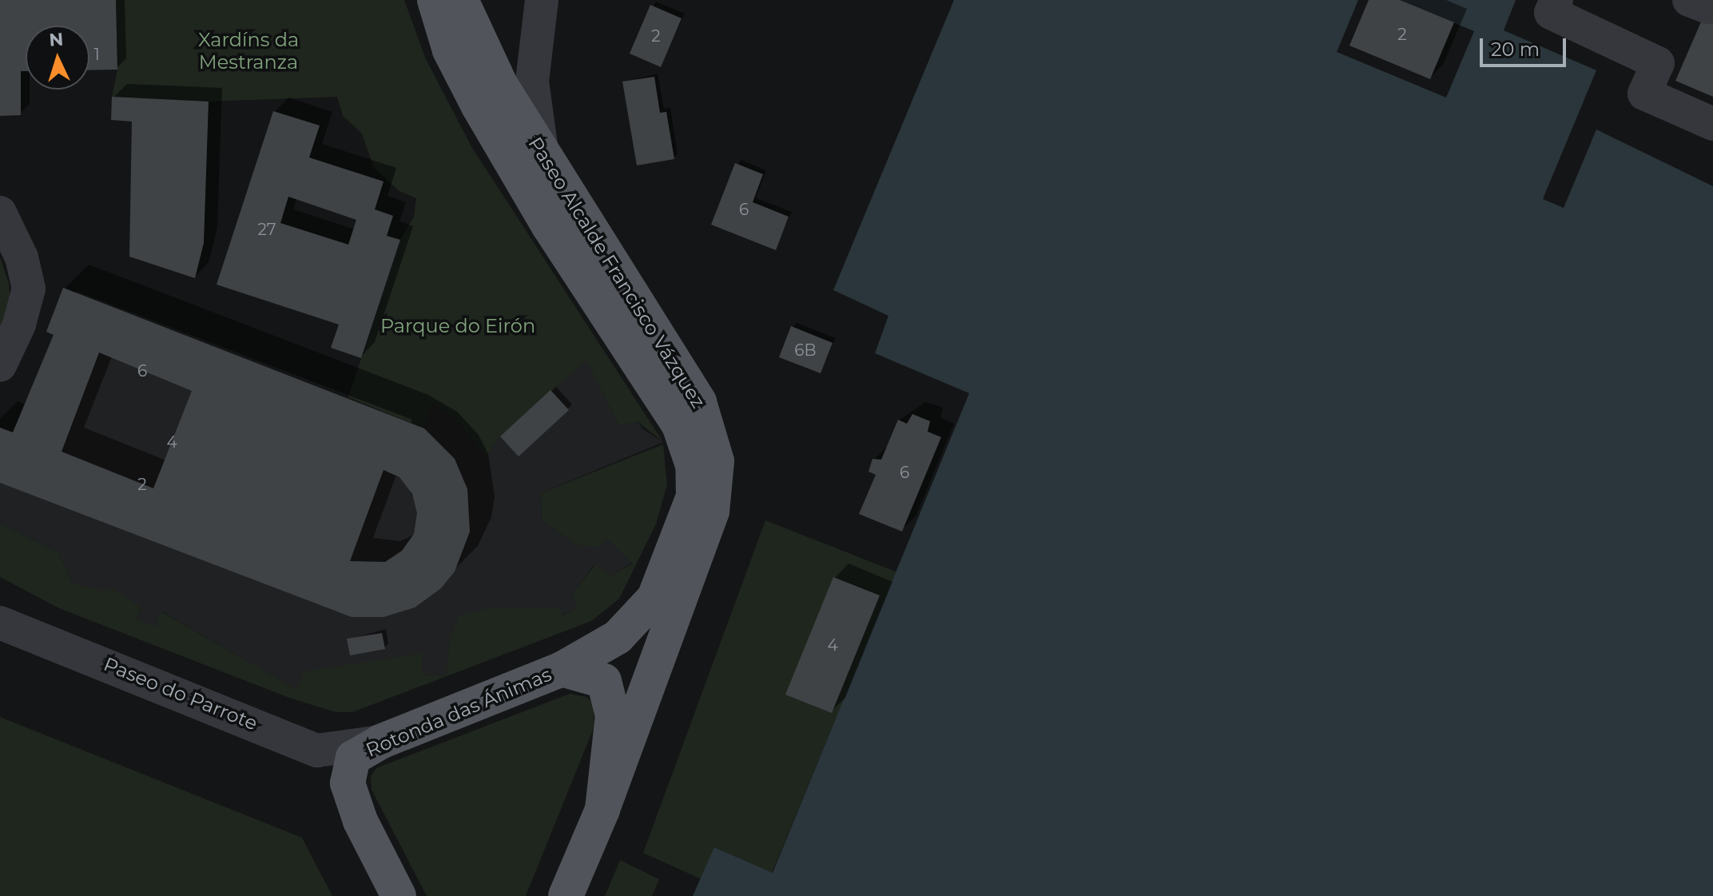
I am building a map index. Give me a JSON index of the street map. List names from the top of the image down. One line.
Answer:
{"streets":{"main road":["Paseo Alcalde Francisco Vázquez","Rotonda das Ánimas"],"street":["Paseo do Parrote"]},"crossings":[["Paseo Alcalde Francisco Vázquez","Rotonda das Ánimas"],["Paseo do Parrote","Rotonda das Ánimas"]],"parks":["Xardíns da Mestranza","Parque do Eirón"],"house_numbers":["2","2","1","6","27","6B","6","4","6","2","4"],"scale_bar":"20 m","north":"top"}
